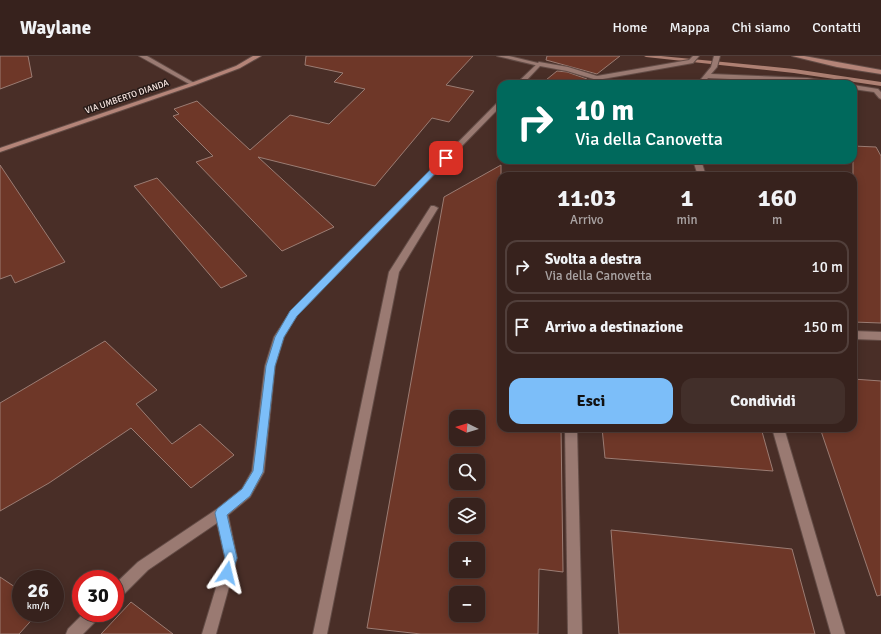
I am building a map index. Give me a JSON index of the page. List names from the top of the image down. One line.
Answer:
{"streets":{"street":["VIA UMBERTO DIANDA"]},"north":"left","page":{"header":"Waylane","nav":["Home","Mappa","Chi siamo","Contatti"],"turn":["10 m","Via della Canovetta"],"eta":["11:03","Arrivo","1","min","160","m"],"list":[{"name":"Svolta a destra","note":"Via della Canovetta","value":"10 m"},{"name":"Arrivo a destinazione","value":"150 m"}],"buttons":["Esci","Condividi"],"map_buttons":["+","−"],"speed":"26 km/h","limit":"30"}}
